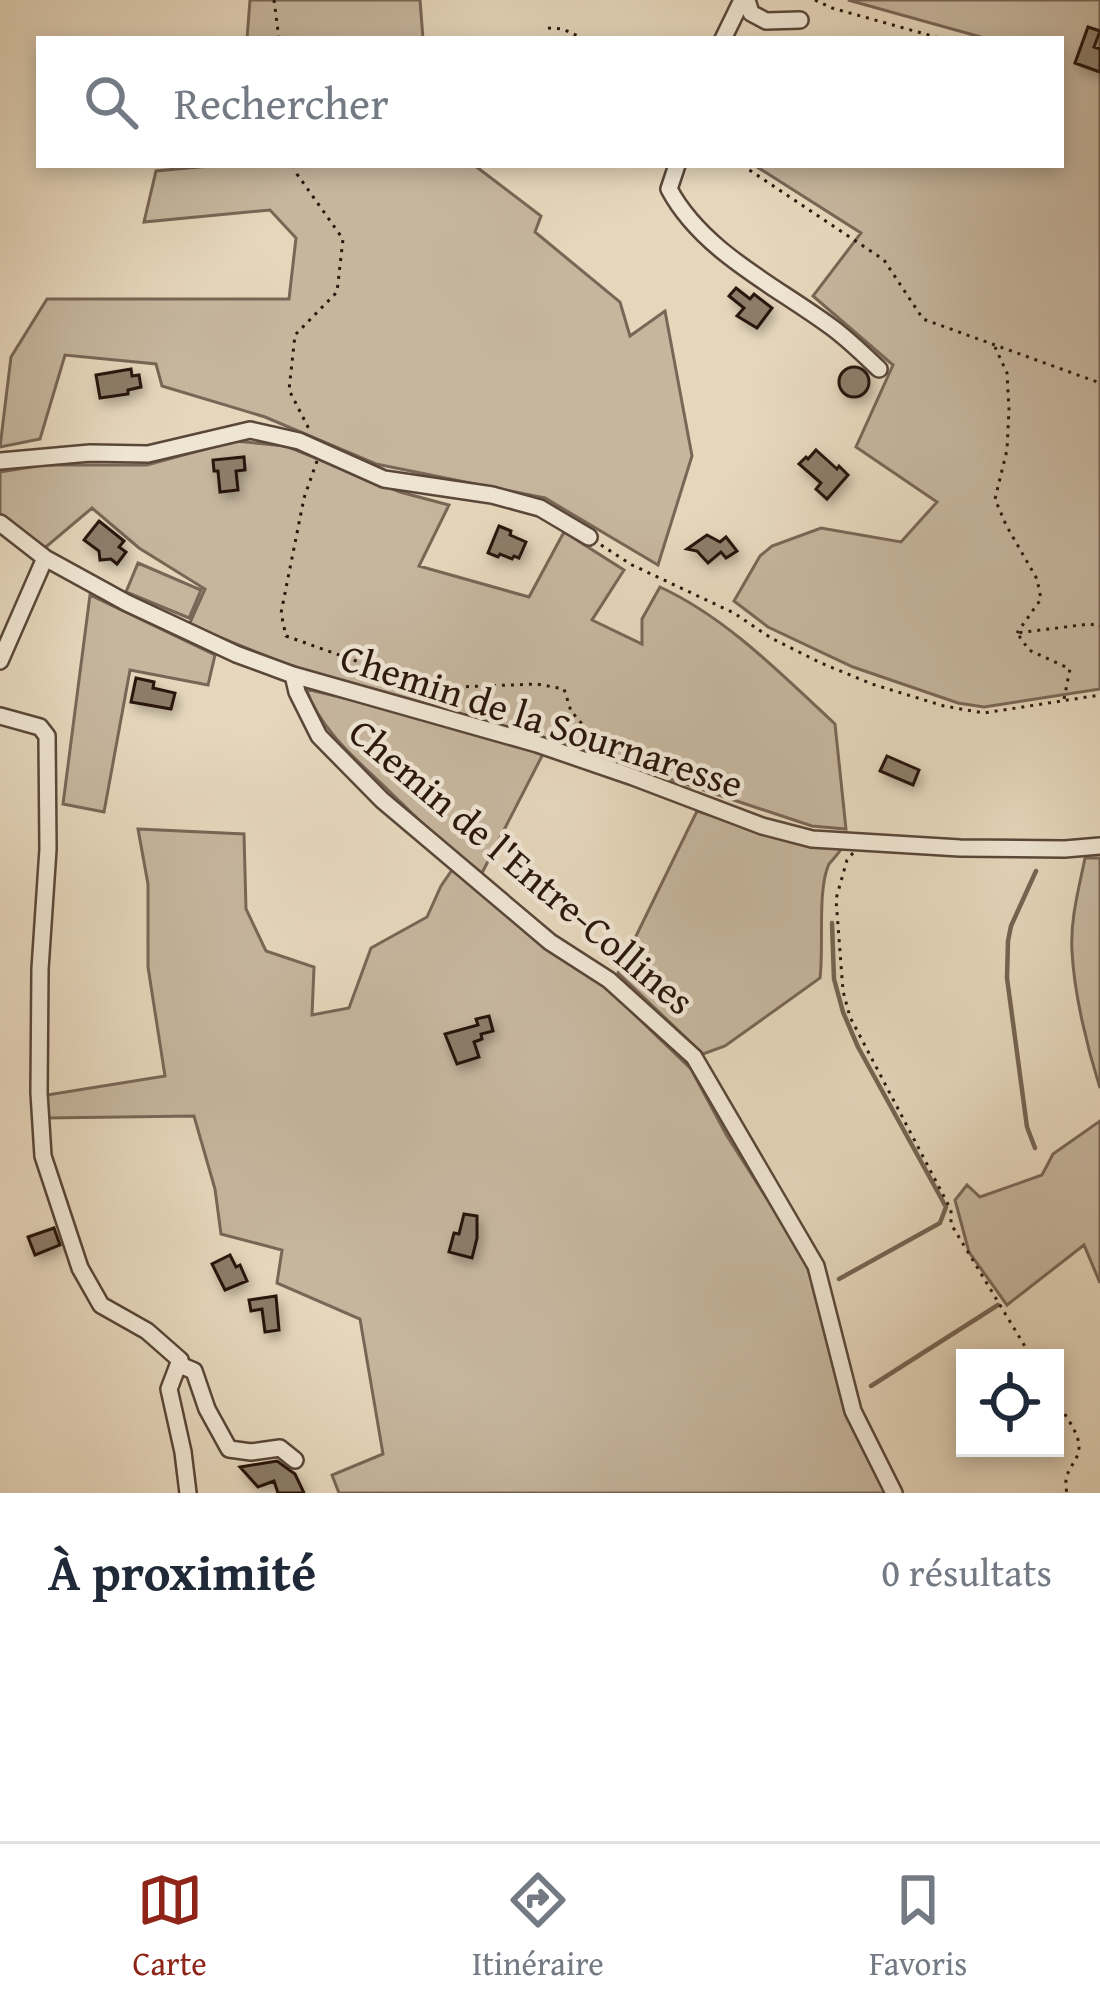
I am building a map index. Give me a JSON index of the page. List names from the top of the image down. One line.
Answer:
{"streets":{"street":["Chemin de la Sournaresse","Chemin de l'Entre-Collines"]},"crossings":[["Chemin de la Sournaresse","Chemin de l'Entre-Collines"]],"page":{"search":"Rechercher","heading":["À proximité","0 résultats"],"nav":["Carte","Itinéraire","Favoris"]}}
